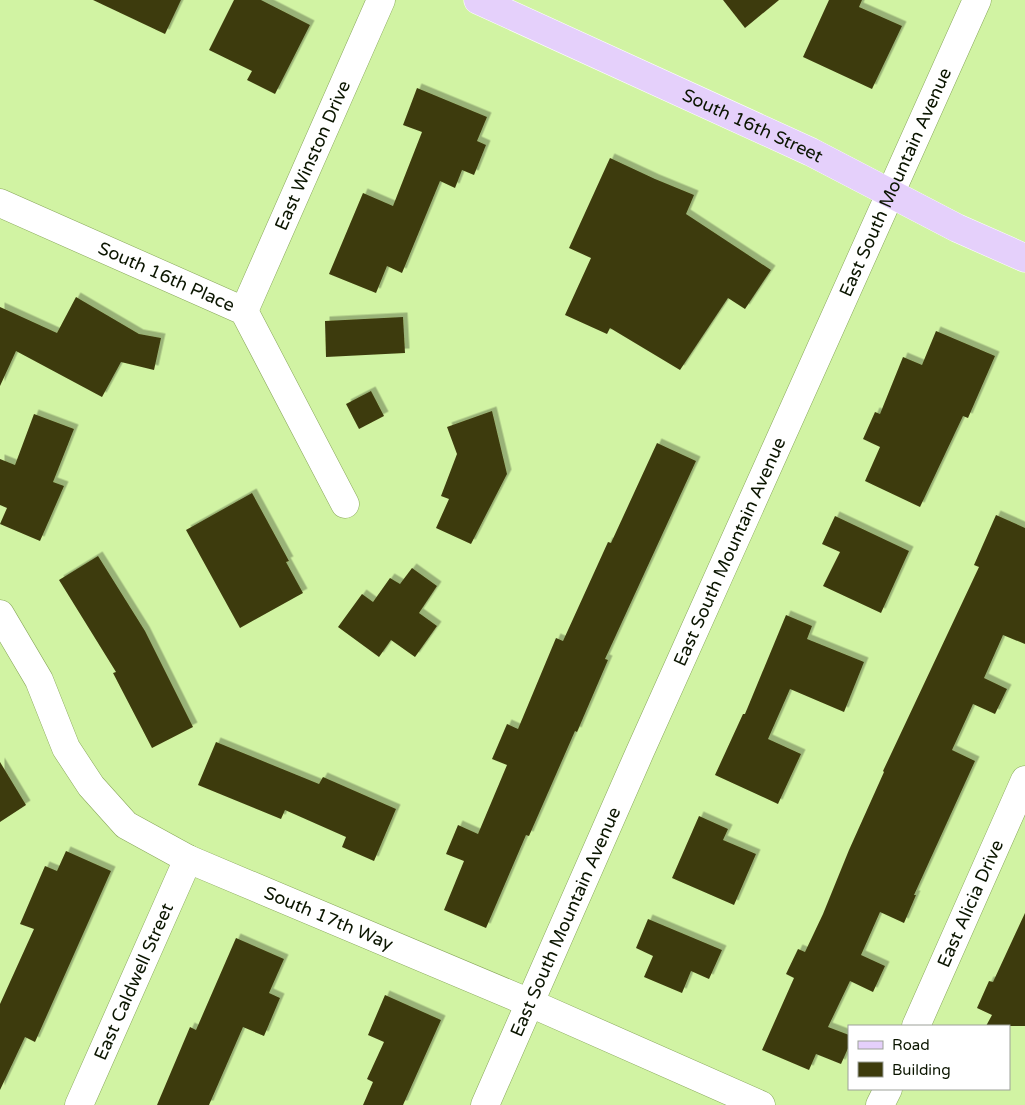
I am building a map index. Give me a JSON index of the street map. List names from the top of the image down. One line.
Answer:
{"streets":{"main road":["South 16th Street"],"street":["East Winston Drive","East South Mountain Avenue","South 16th Place","East Alicia Drive","South 17th Way","East Caldwell Street"]},"crossings":[["South 16th Street","East South Mountain Avenue"],["East Winston Drive","South 16th Place"],["East South Mountain Avenue","South 17th Way"],["South 17th Way","East Caldwell Street"]],"legend":["Road","Building"]}
